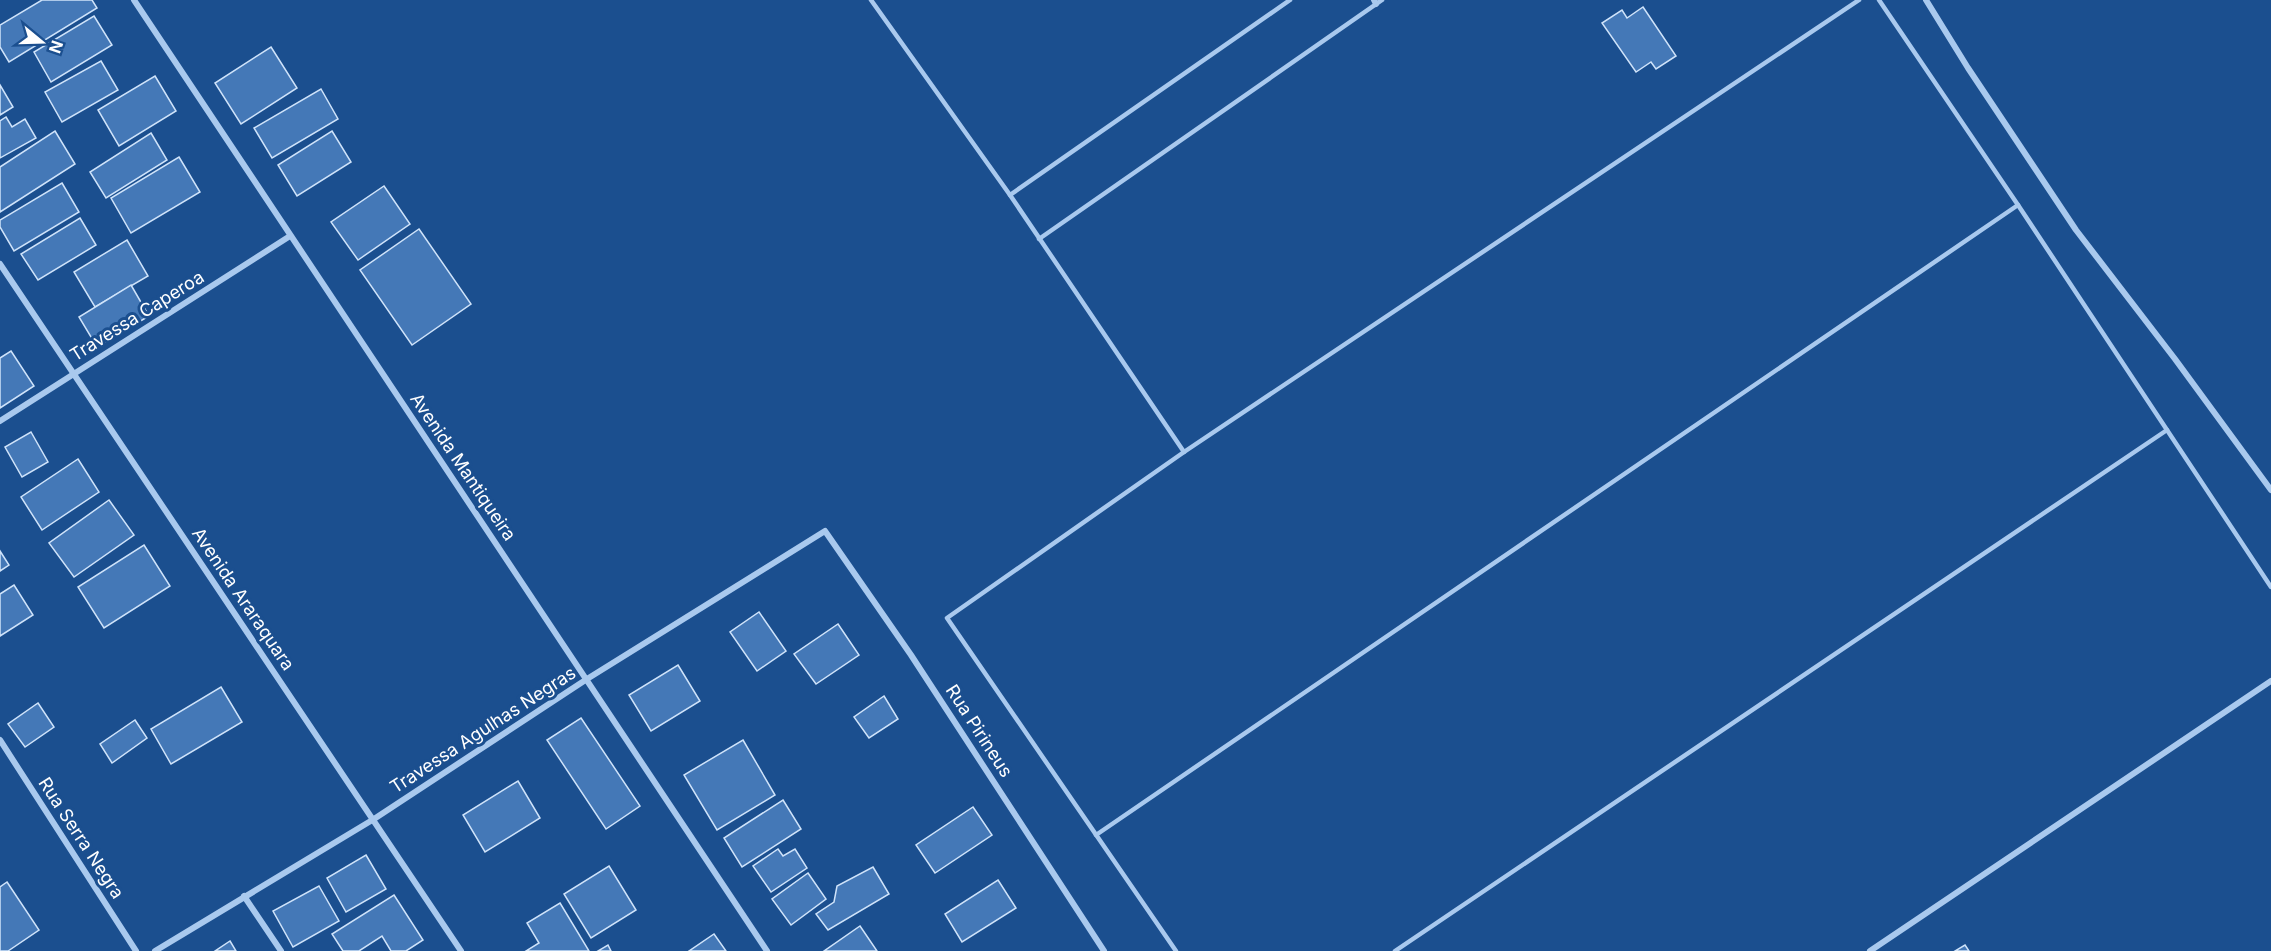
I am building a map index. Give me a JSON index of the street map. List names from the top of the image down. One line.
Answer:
{"streets":{"street":["Travessa Caperoa","Avenida Mantiqueira","Avenida Araraquara","Travessa Agulhas Negras","Rua Pirineus","Rua Serra Negra"]},"crossings":[["Travessa Caperoa","Avenida Mantiqueira"],["Travessa Caperoa","Avenida Araraquara"],["Avenida Mantiqueira","Travessa Agulhas Negras"],["Avenida Araraquara","Travessa Agulhas Negras"],["Travessa Agulhas Negras","Rua Pirineus"]],"north":"right"}
